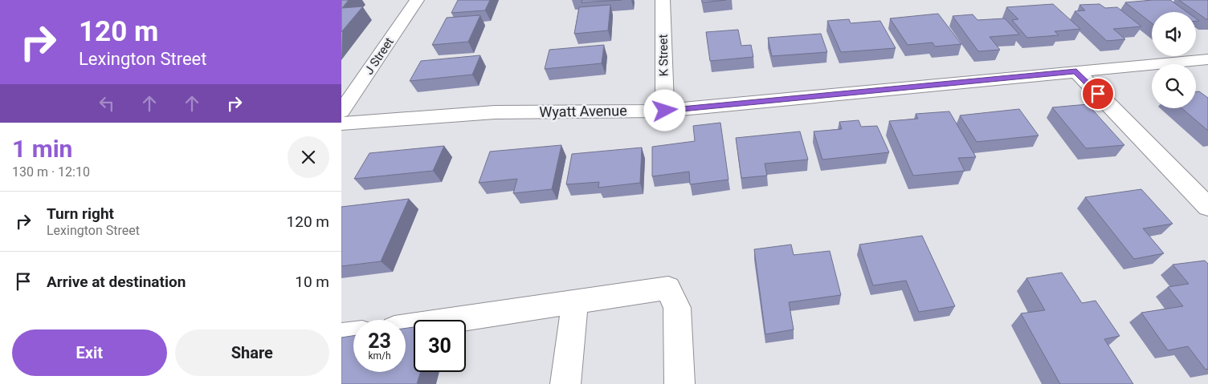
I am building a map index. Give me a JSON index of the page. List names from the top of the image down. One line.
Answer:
{"streets":{"street":["K Street","J Street","Wyatt Avenue"]},"crossings":[["K Street","Wyatt Avenue"]],"page":{"turn":["120 m","Lexington Street"],"heading":["1 min","130 m · 12:10"],"list":[{"name":"Turn right","note":"Lexington Street","value":"120 m"},{"name":"Arrive at destination","value":"10 m"}],"speed":"23 km/h","limit":"30","buttons":["Exit","Share"]}}
